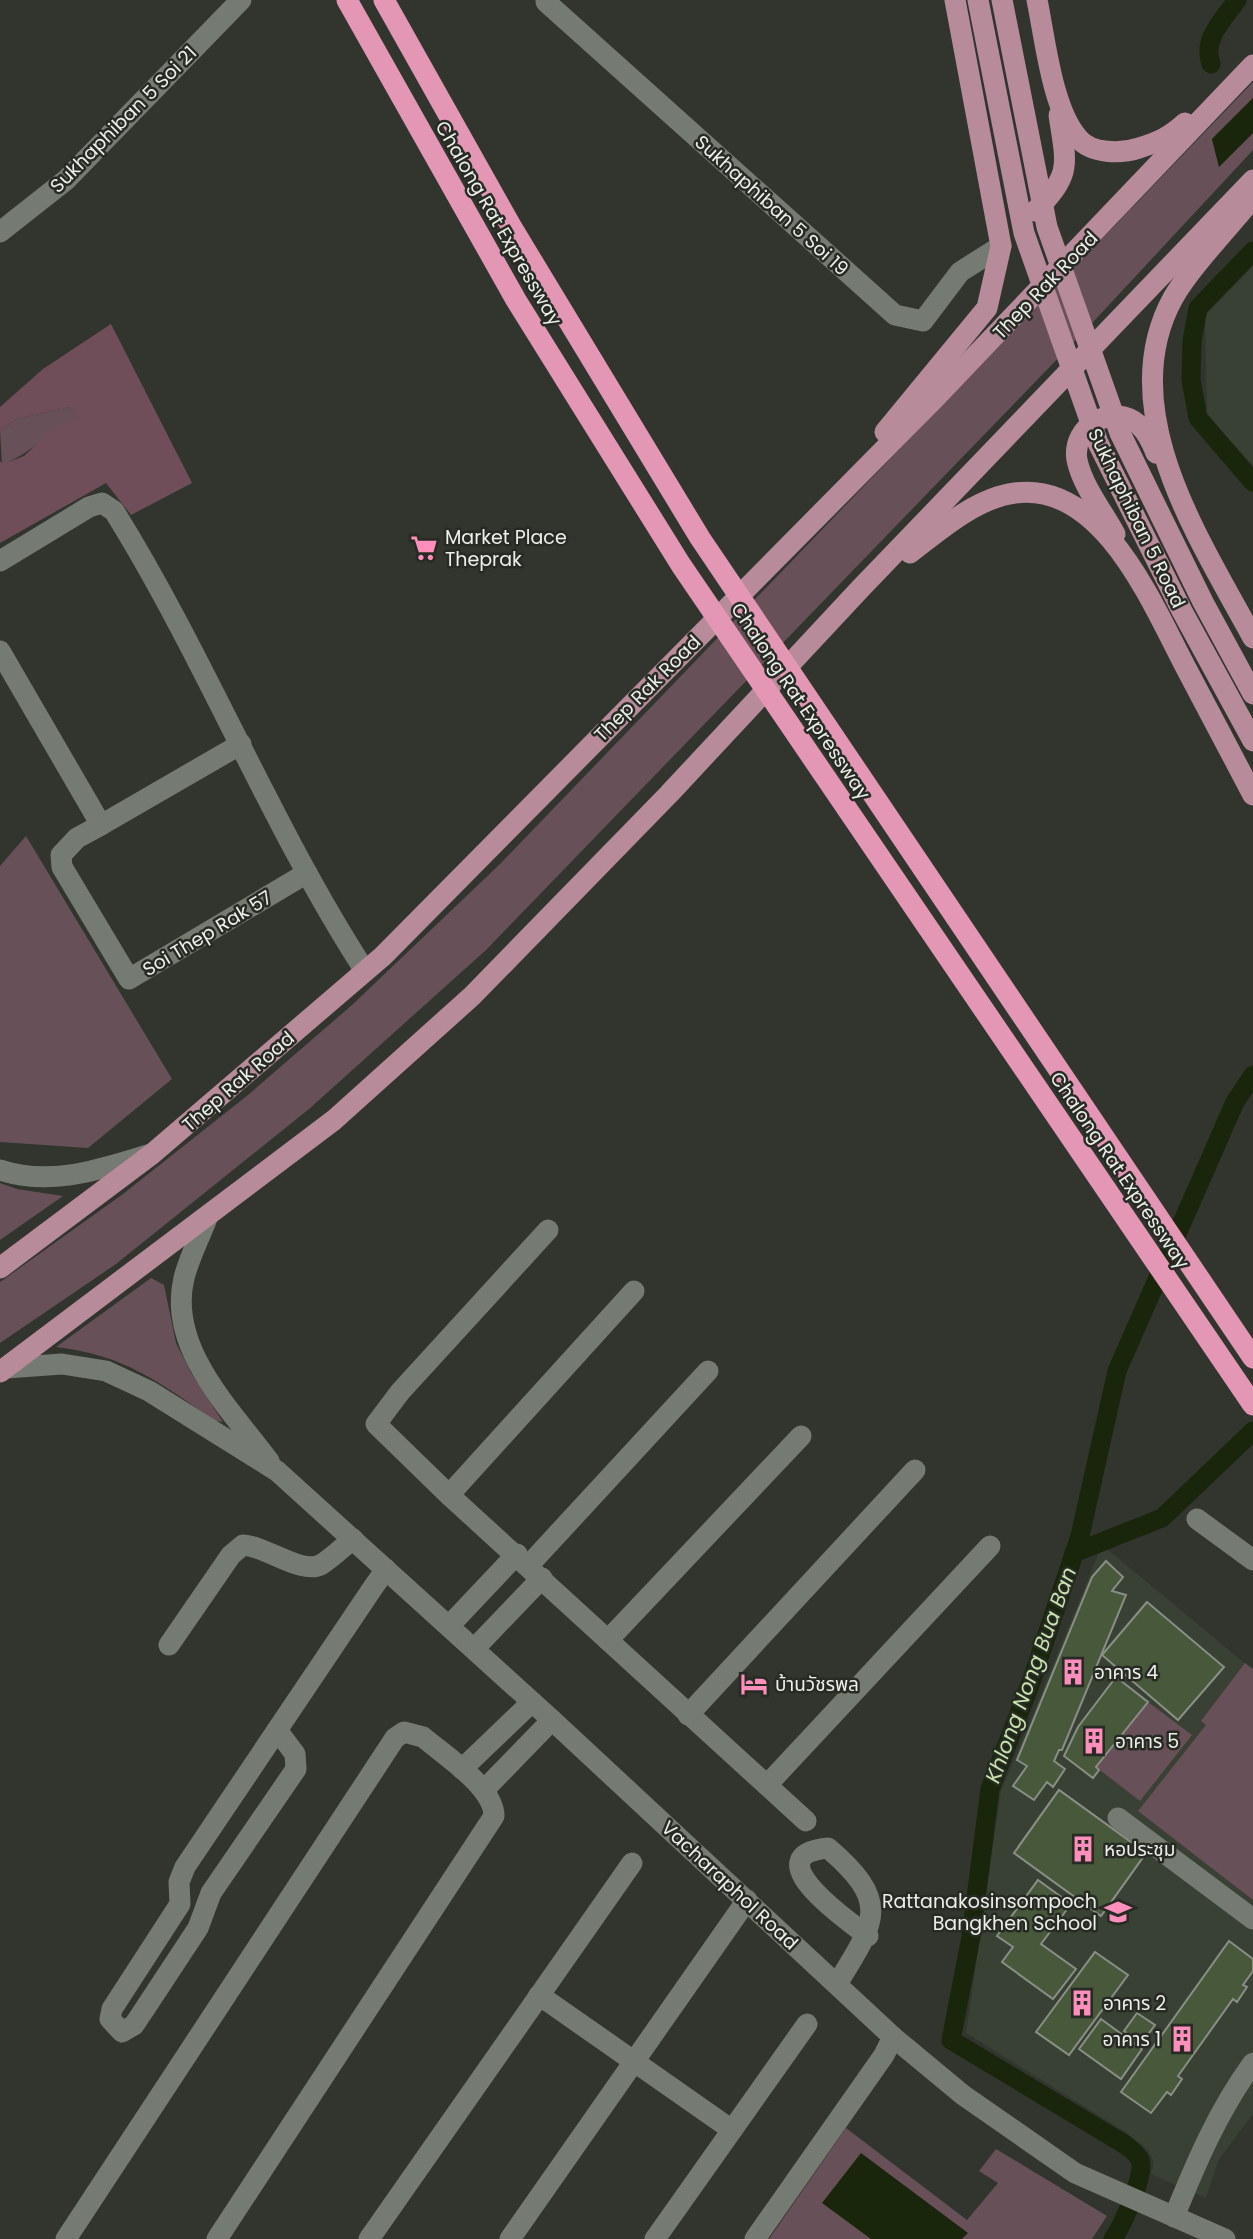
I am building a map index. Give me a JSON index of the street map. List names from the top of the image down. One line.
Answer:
{"streets":{"highway":["Chalong Rat Expressway"],"main road":["Thep Rak Road","Sukhaphiban 5 Road"],"street":["Sukhaphiban 5 Soi 21","Sukhaphiban 5 Soi 19","Soi Thep Rak 57","Vacharaphol Road"]},"water":["Khlong Nong Bua Ban"],"places":{"supermarket":["Market Place Theprak"],"building":["อาคาร 4","อาคาร 5","หอประชุม","อาคาร 2","อาคาร 1"],"hotel":["บ้านวัชรพล"],"school or university":["Rattanakosinsompoch Bangkhen School"]}}
